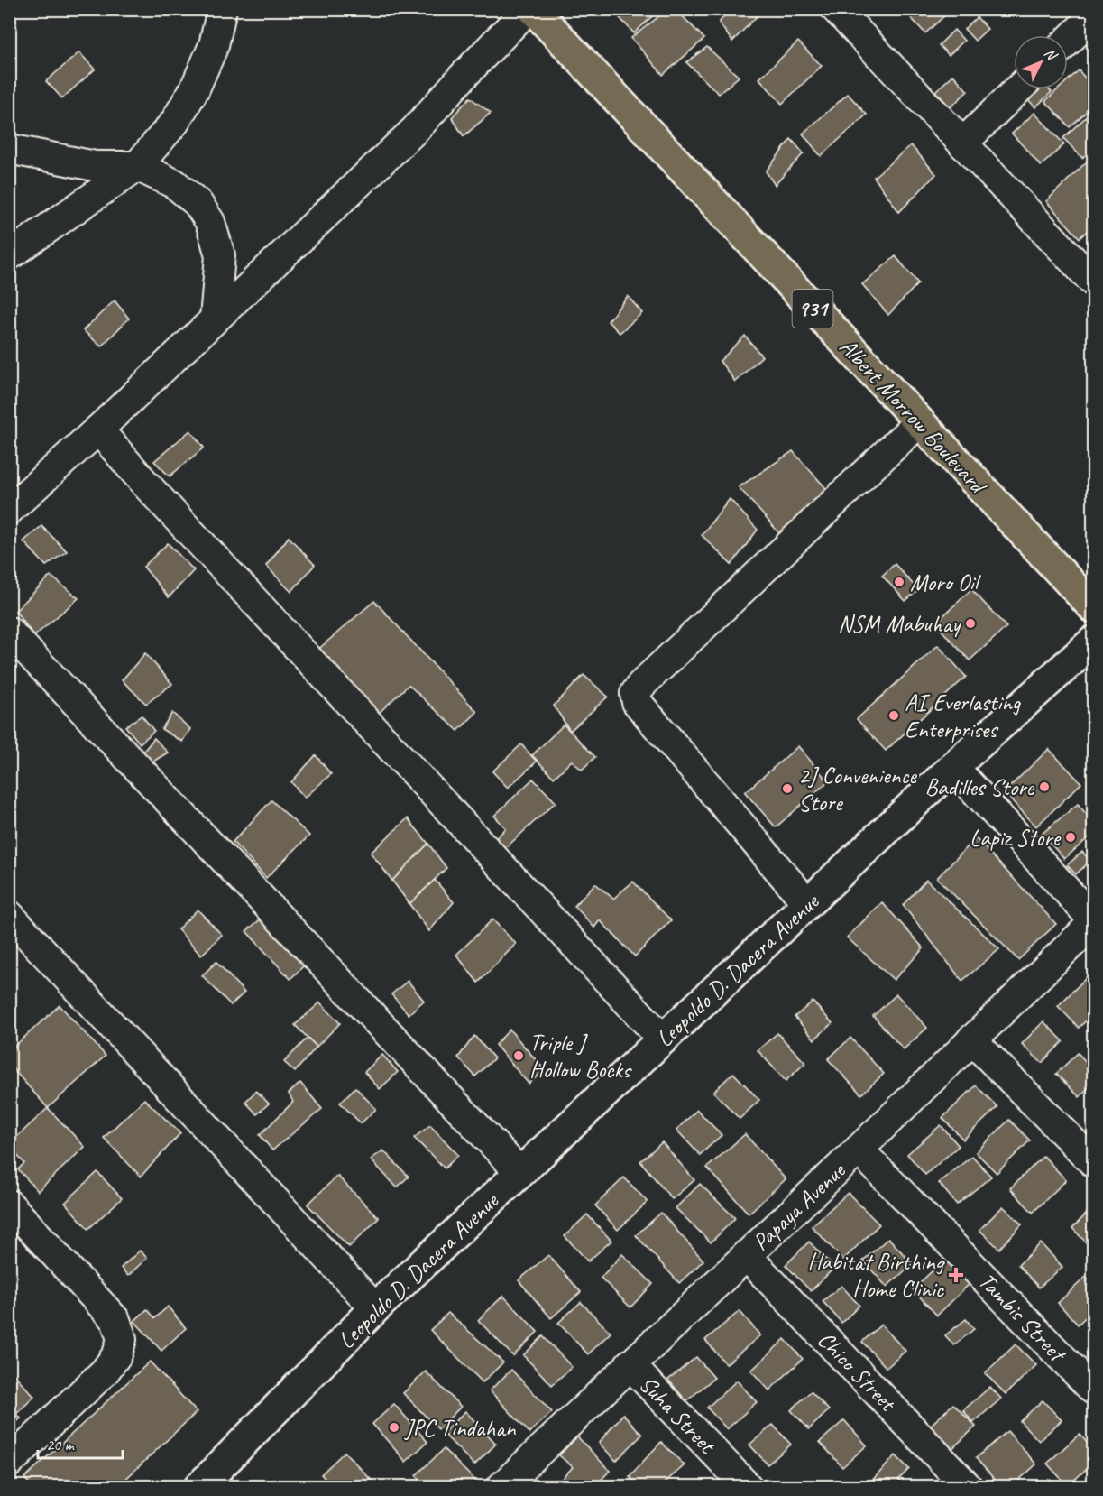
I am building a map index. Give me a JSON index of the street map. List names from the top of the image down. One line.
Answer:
{"streets":{"highway":["931","Albert Morrow Boulevard"],"main road":["Leopoldo D. Dacera Avenue"],"street":["Papaya Avenue","Tambis Street","Chico Street","Suha Street"]},"crossings":[["Papaya Avenue","Tambis Street"],["Papaya Avenue","Chico Street"],["Papaya Avenue","Suha Street"]],"places":{"other":["Moro Oil","NSM Mabuhay","AI Everlasting Enterprises","Badilles Store","2J Convenience Store","Lapiz Store","Triple J Hollow Bocks","JPC Tindahan"],"health":["Habitat Birthing Home Clinic"]},"scale_bar":"20 m","north":"top right"}
